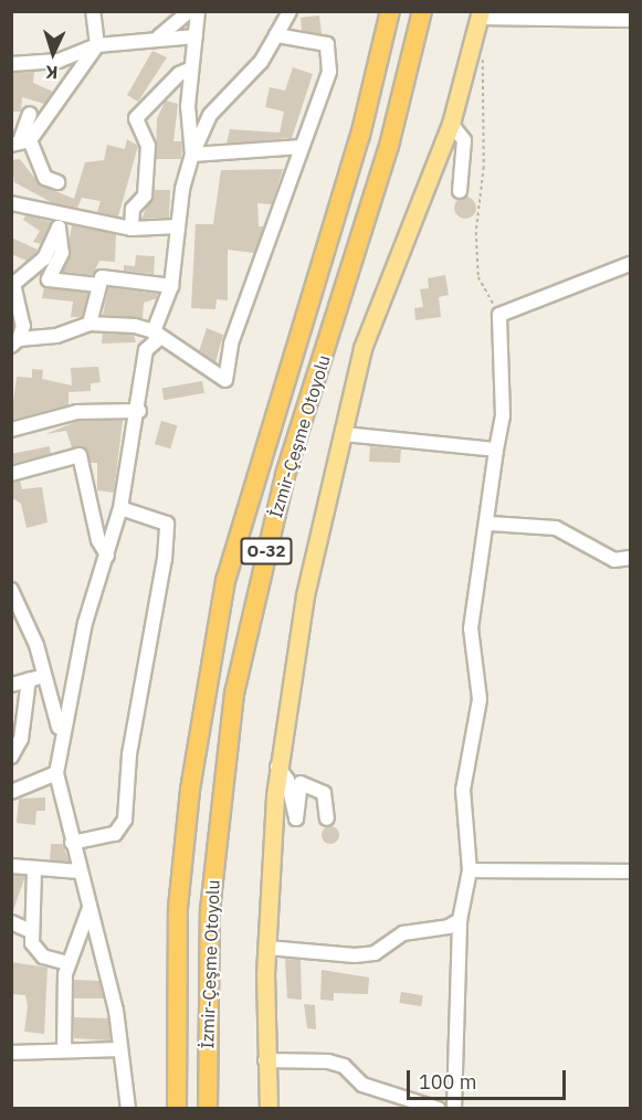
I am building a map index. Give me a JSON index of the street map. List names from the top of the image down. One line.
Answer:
{"streets":{"highway":["İzmir-Çeşme Otoyolu","O-32"]},"scale_bar":"100 m","north":"bottom"}
